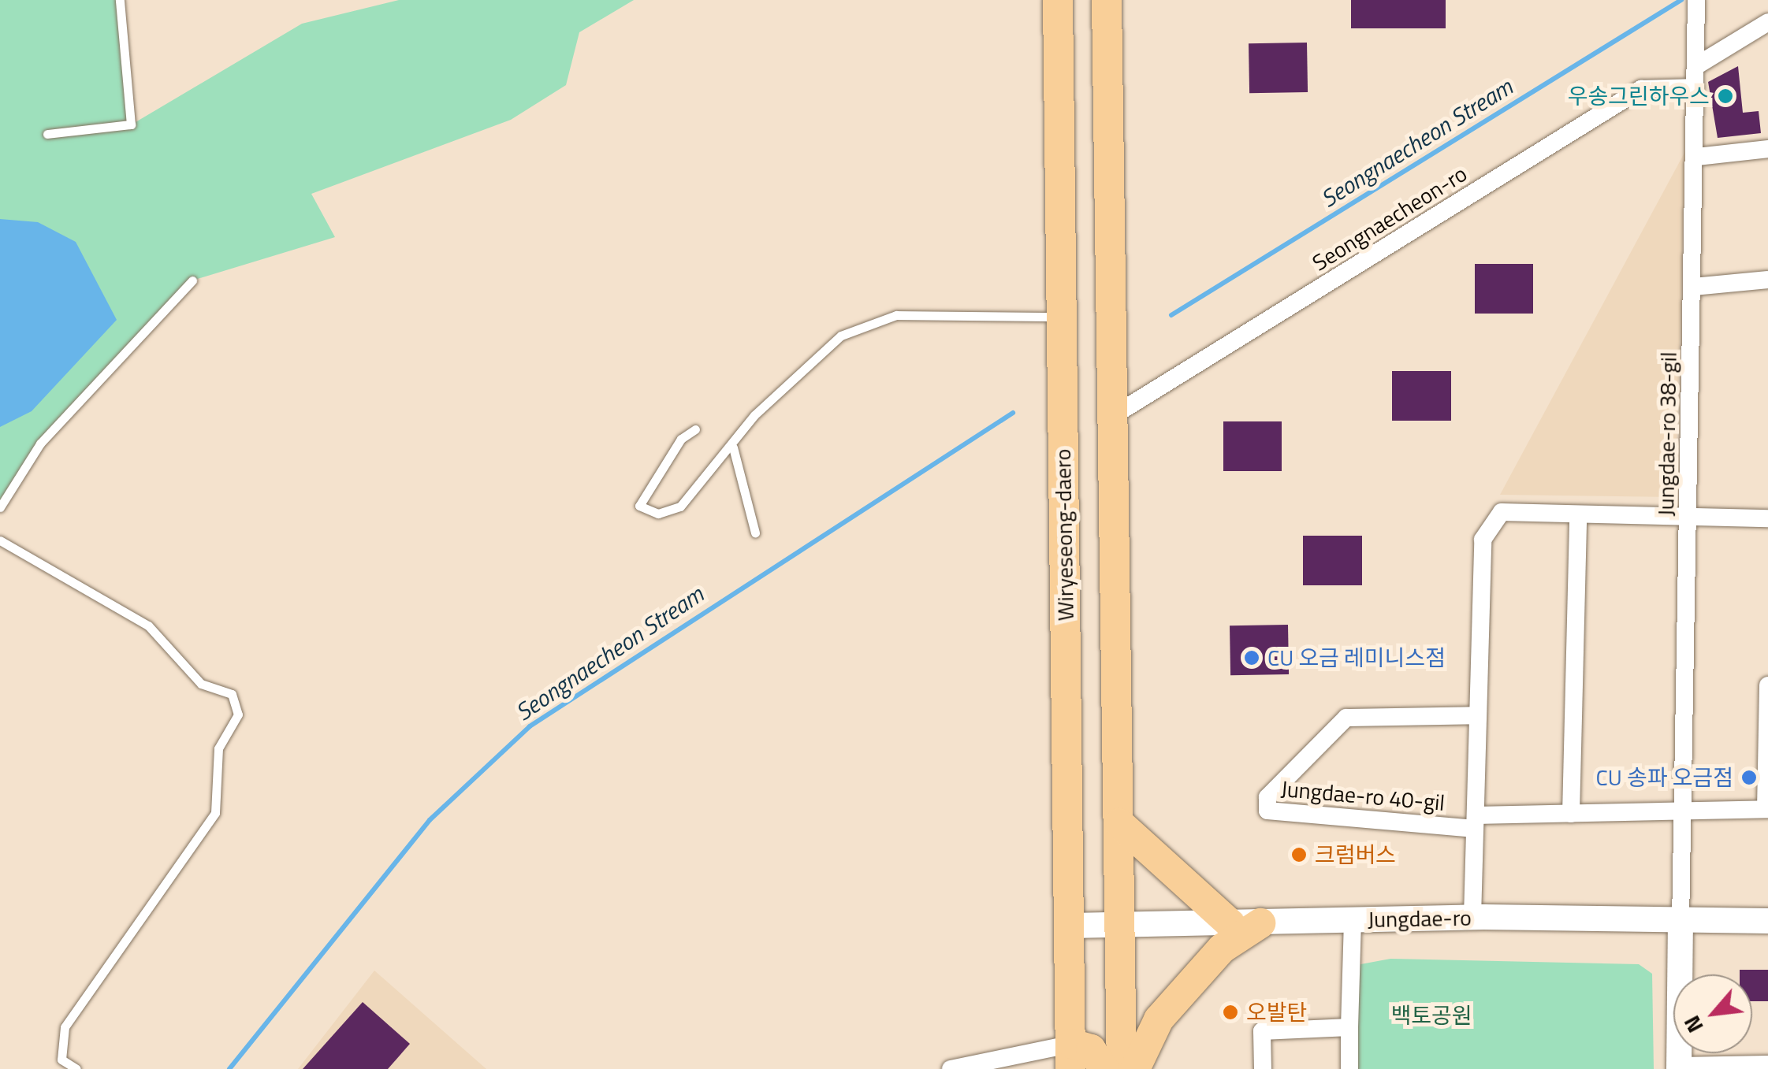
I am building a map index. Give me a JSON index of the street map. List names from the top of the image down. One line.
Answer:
{"streets":{"main road":["Wiryeseong-daero","Jungdae-ro"],"street":["Seongnaecheon-ro","Jungdae-ro 38-gil","Jungdae-ro 40-gil"]},"crossings":[["Seongnaecheon-ro","Jungdae-ro 38-gil"],["Jungdae-ro 38-gil","Jungdae-ro 40-gil"],["Jungdae-ro 38-gil","Jungdae-ro"],["Wiryeseong-daero","Jungdae-ro"],["Jungdae-ro 40-gil","Jungdae-ro"]],"water":["Seongnaecheon Stream"],"parks":["백토공원"],"places":["우송그린하우스","CU 오금 레미니스점","CU 송파 오금점","크럼버스","오발탄"],"north":"bottom left"}
